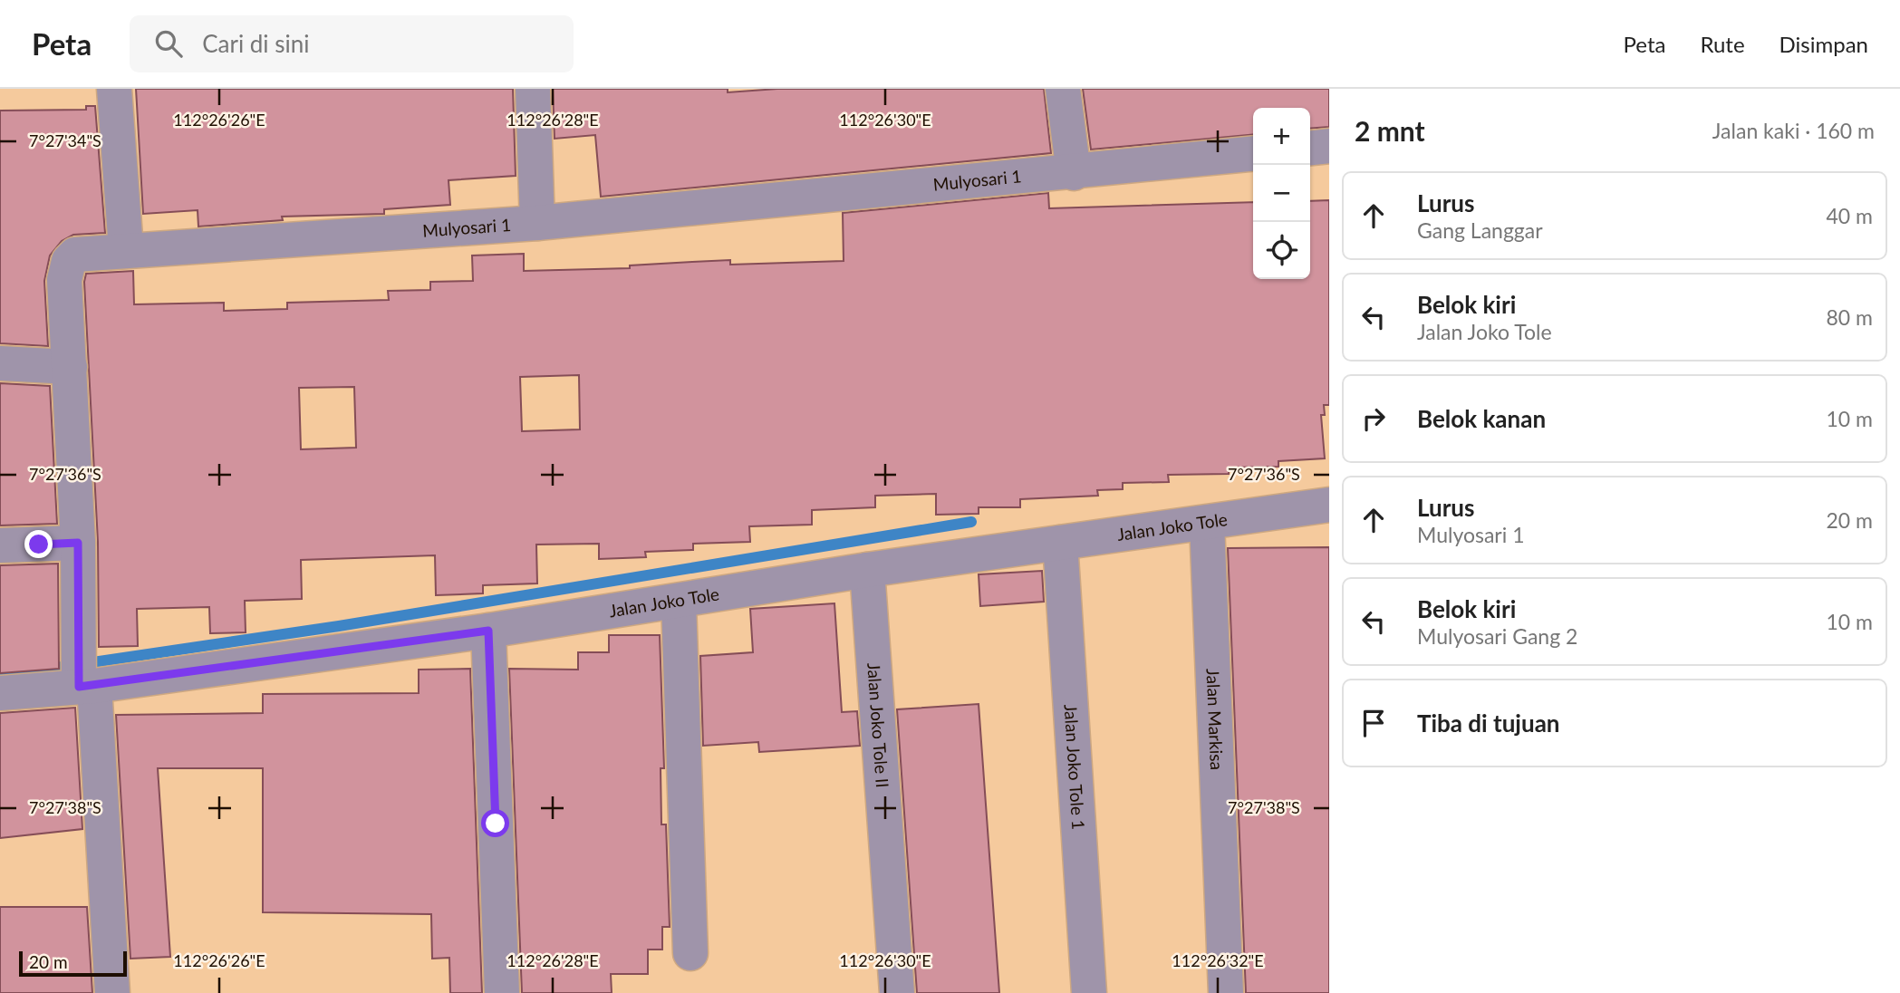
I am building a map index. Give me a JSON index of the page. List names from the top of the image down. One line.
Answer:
{"streets":{"street":["Mulyosari 1","Jalan Joko Tole","Jalan Markisa","Jalan Joko Tole II","Jalan Joko Tole 1"]},"crossings":[["Mulyosari 1","Jalan Joko Tole"],["Jalan Joko Tole","Jalan Markisa"],["Jalan Joko Tole","Jalan Joko Tole II"],["Jalan Joko Tole","Jalan Joko Tole 1"]],"scale_bar":"20 m","page":{"header":"Peta","search":"Cari di sini","nav":["Peta","Rute","Disimpan"],"heading":["2 mnt","Jalan kaki · 160 m"],"map_buttons":["+","−"],"list":[["Lurus","Gang Langgar","40 m"],["Belok kiri","Jalan Joko Tole","80 m"],["Belok kanan","10 m"],["Lurus","Mulyosari 1","20 m"],["Belok kiri","Mulyosari Gang 2","10 m"],"Tiba di tujuan"],"scale":"20 m"},"coordinates":["112°26'26\"E","112°26'28\"E","112°26'30\"E","7°27'34\"S","7°27'36\"S","7°27'38\"S","112°26'32\"E"]}
